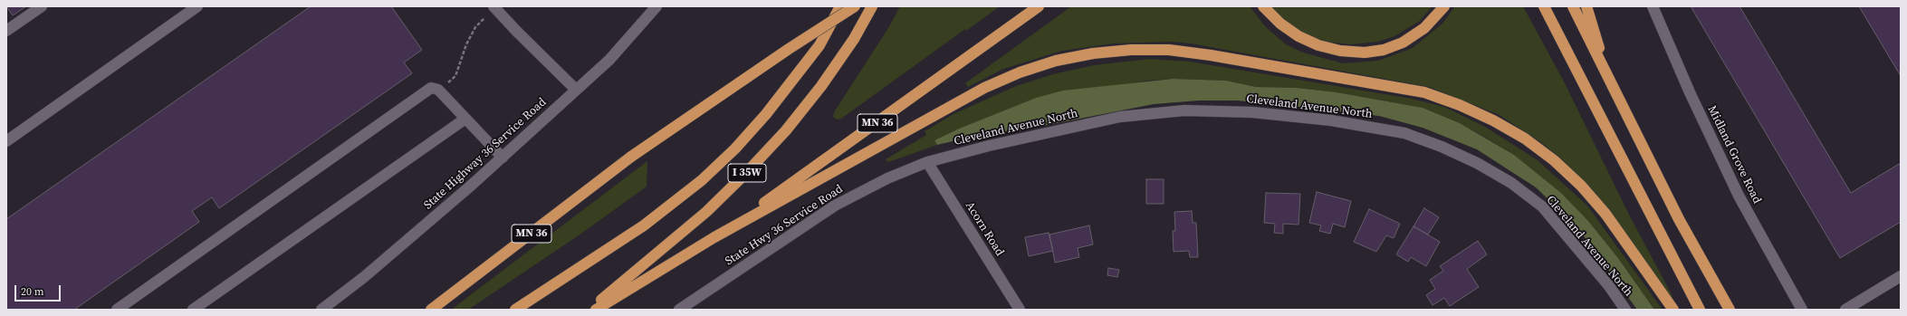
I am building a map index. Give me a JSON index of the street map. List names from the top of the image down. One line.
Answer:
{"streets":{"highway":["MN 36","I 35W"],"street":["Cleveland Avenue North","State Highway 36 Service Road","Midland Grove Road","State Hwy 36 Service Road","Acorn Road"]},"crossings":[["Cleveland Avenue North","State Hwy 36 Service Road"],["Cleveland Avenue North","Acorn Road"],["State Hwy 36 Service Road","Acorn Road"]],"scale_bar":"20 m"}
